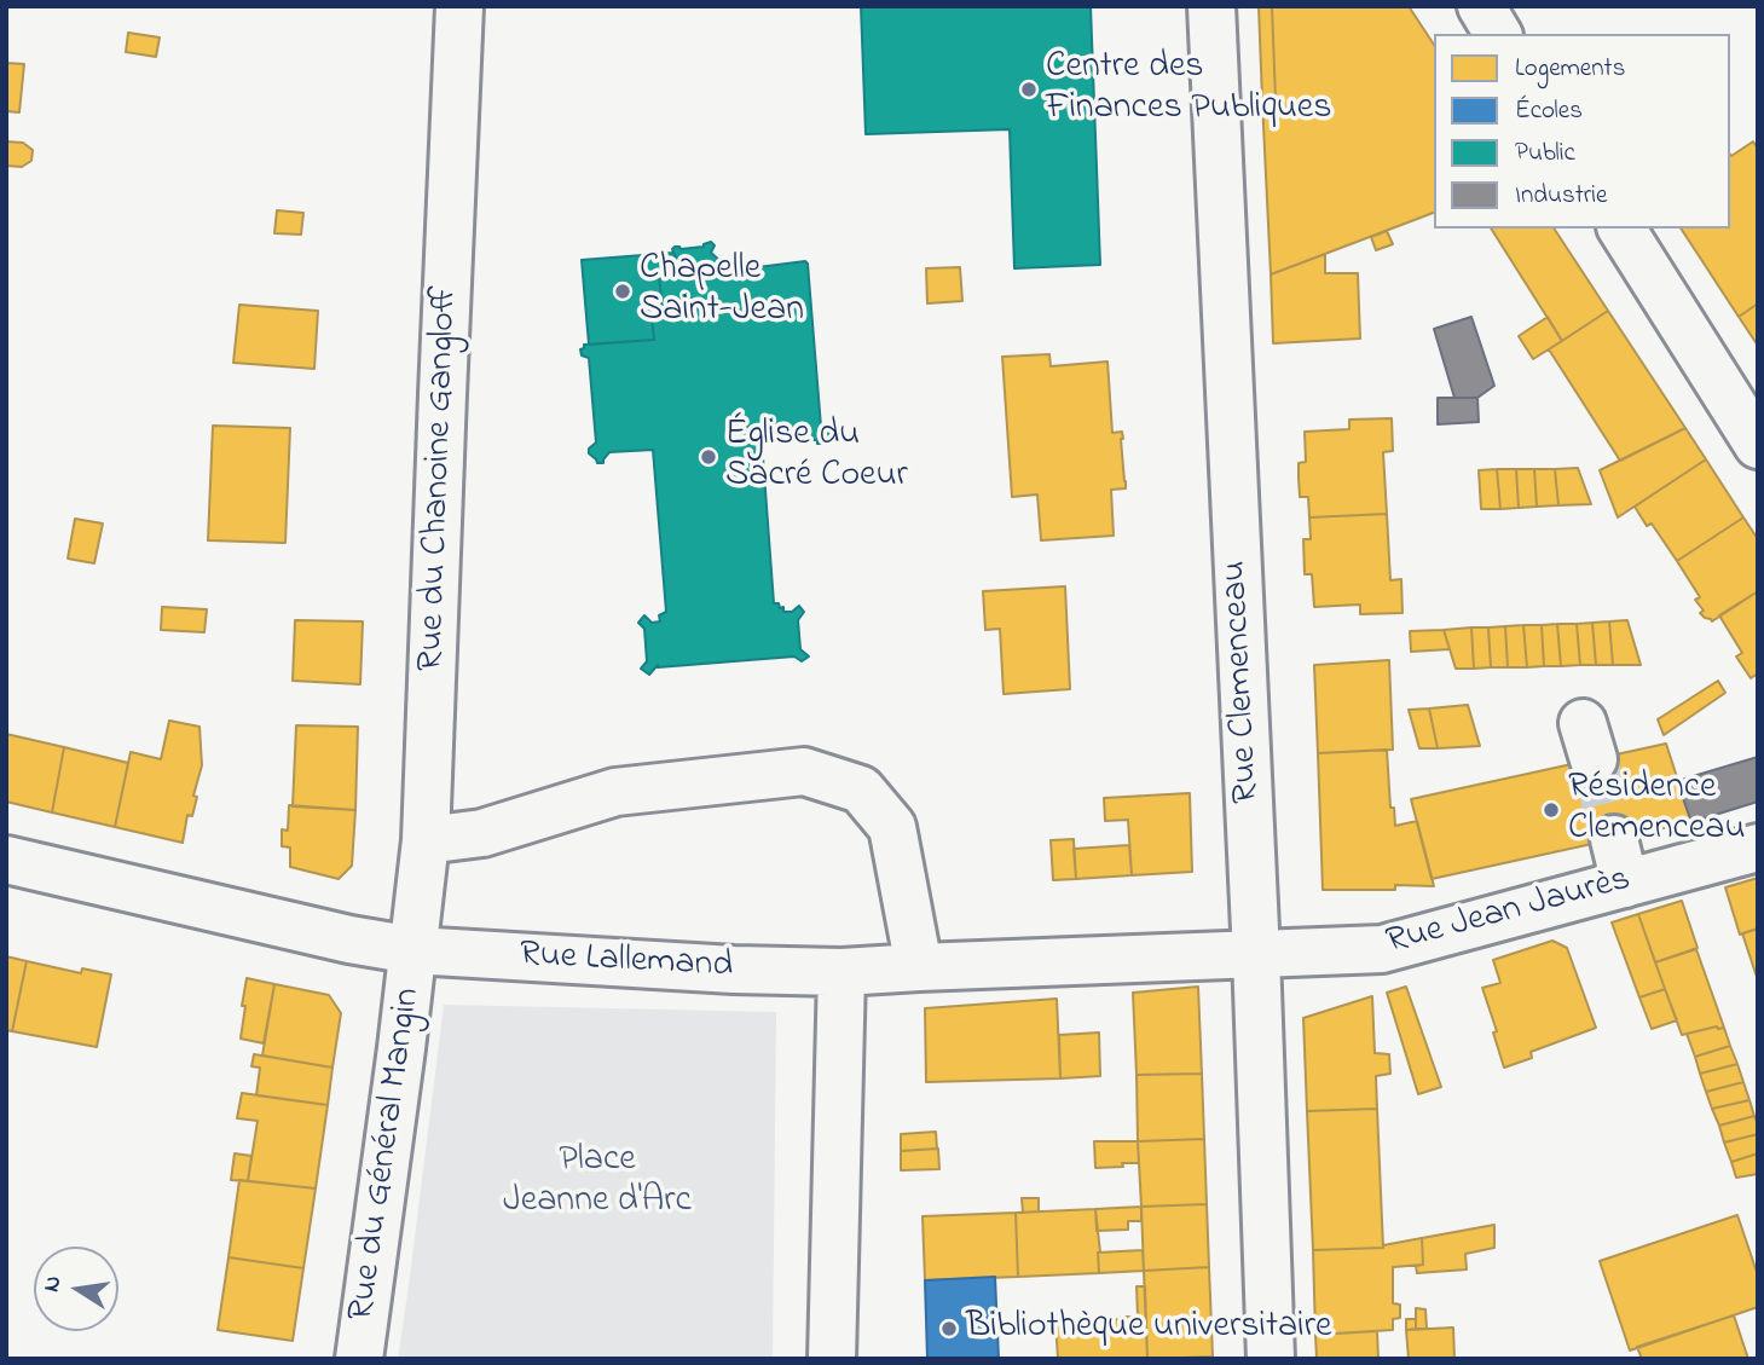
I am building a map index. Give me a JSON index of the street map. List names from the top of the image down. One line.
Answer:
{"streets":{"street":["Rue du Chanoine Gangloff","Rue Clemenceau","Rue Jean Jaurès","Rue Lallemand","Rue du Général Mangin"]},"crossings":[["Rue du Chanoine Gangloff","Rue Lallemand"],["Rue du Chanoine Gangloff","Rue du Général Mangin"],["Rue Clemenceau","Rue Jean Jaurès"],["Rue Clemenceau","Rue Lallemand"],["Rue Jean Jaurès","Rue Lallemand"],["Rue Lallemand","Rue du Général Mangin"]],"parks":["Place Jeanne d'Arc"],"places":["Centre des Finances Publiques","Chapelle Saint-Jean","Église du Sacré Coeur","Résidence Clemenceau","Bibliothèque universitaire"],"legend":["Logements","Écoles","Public","Industrie"],"north":"left"}
